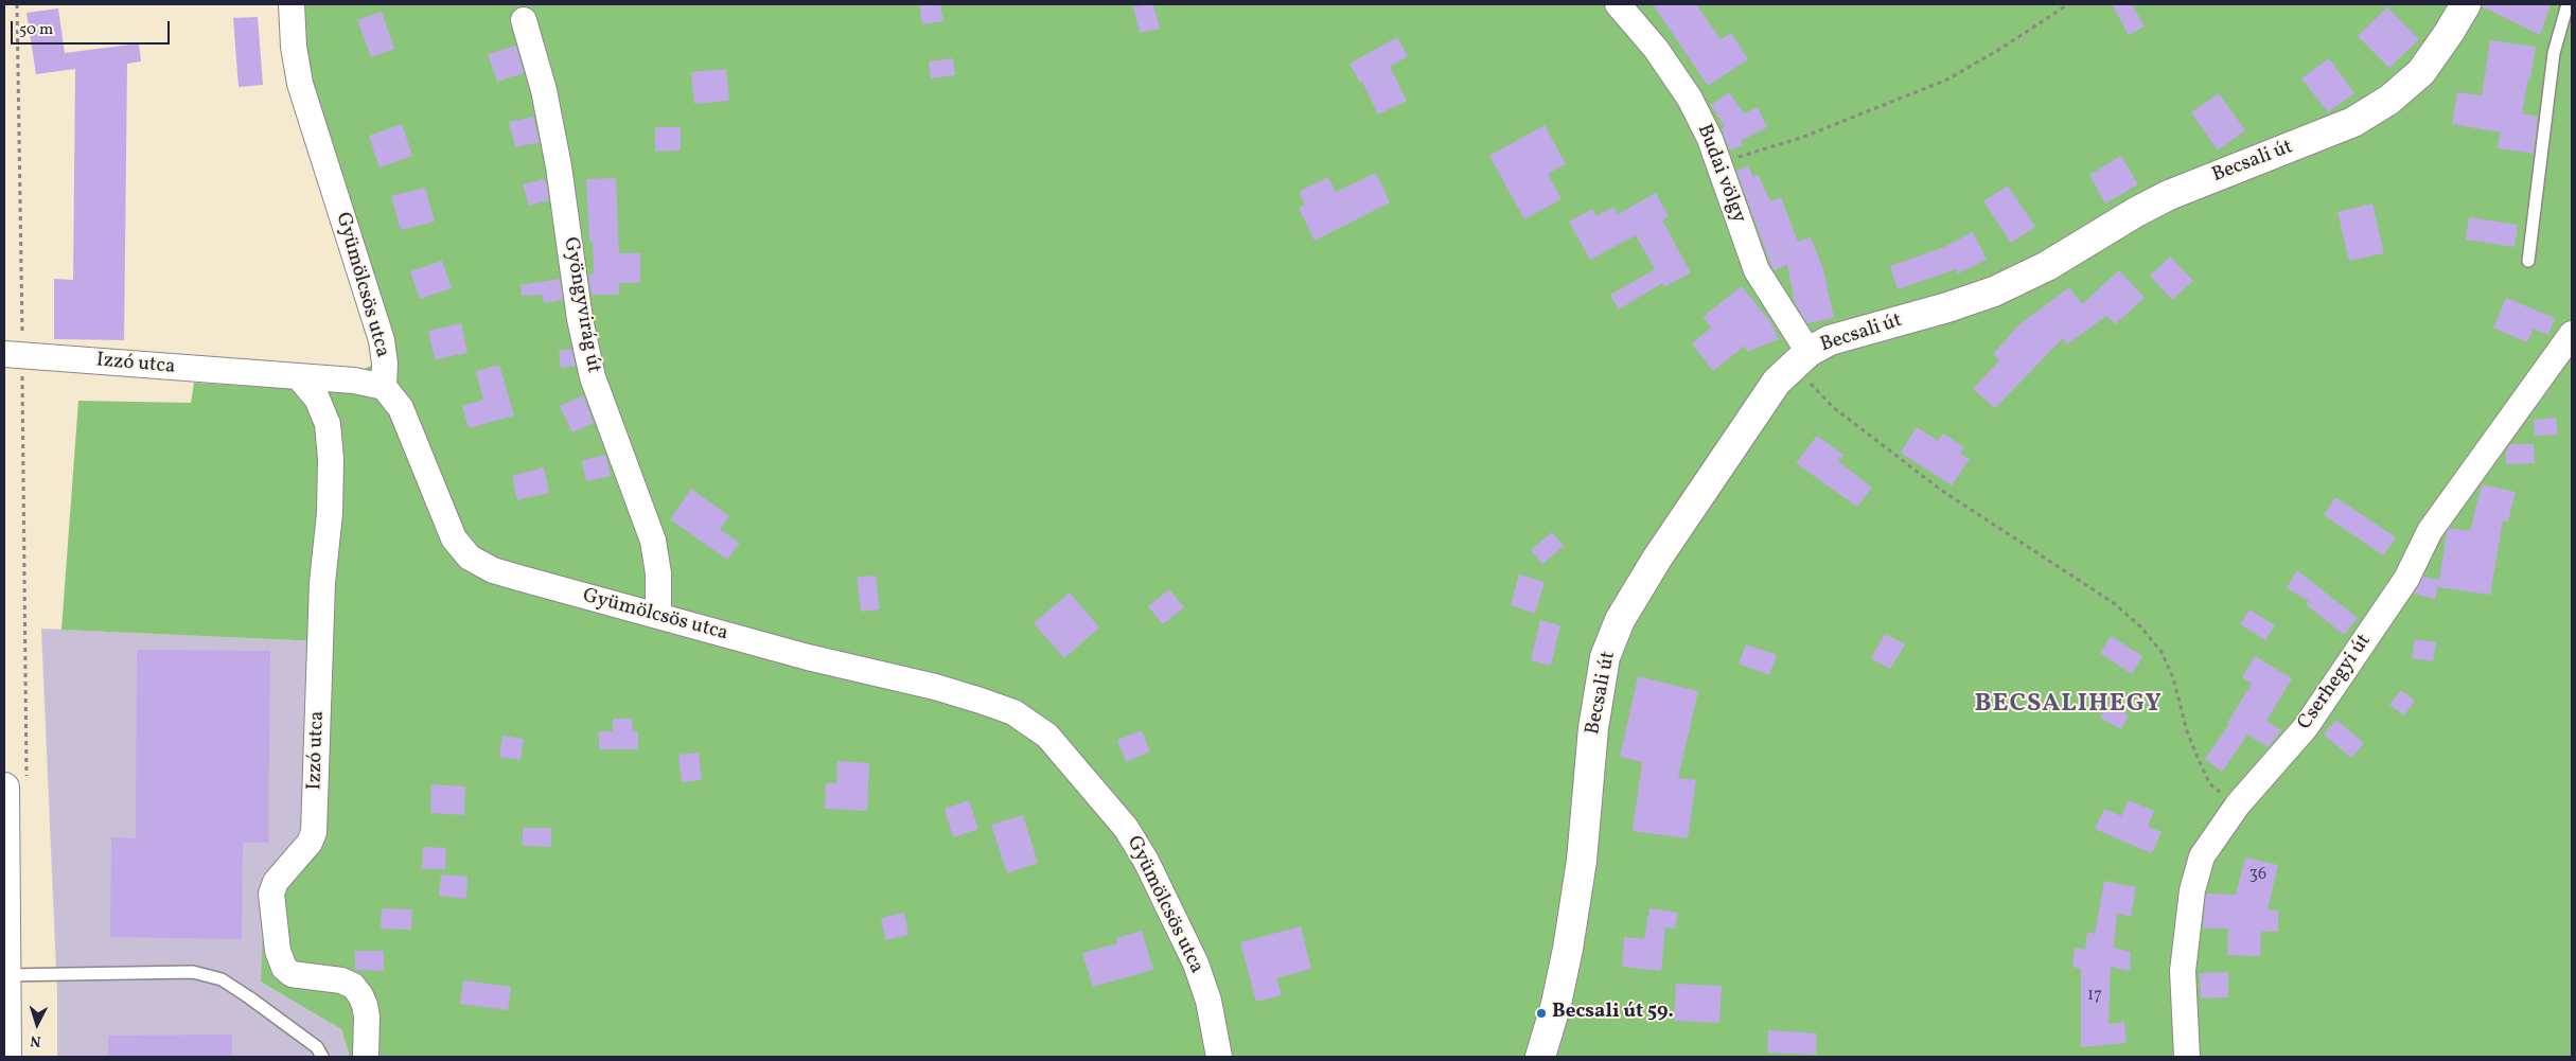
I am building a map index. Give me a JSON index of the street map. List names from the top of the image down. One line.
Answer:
{"streets":{"main road":["Becsali út"],"street":["Budai völgy","Gyümölcsös utca","Gyöngyvirág út","Izzó utca","Cserhegyi út"]},"crossings":[["Becsali út","Budai völgy"],["Gyümölcsös utca","Gyöngyvirág út"],["Gyümölcsös utca","Izzó utca"]],"districts":["BECSALIHEGY"],"places":["Becsali út 59."],"house_numbers":["36","17"],"scale_bar":"50 m","north":"bottom"}
